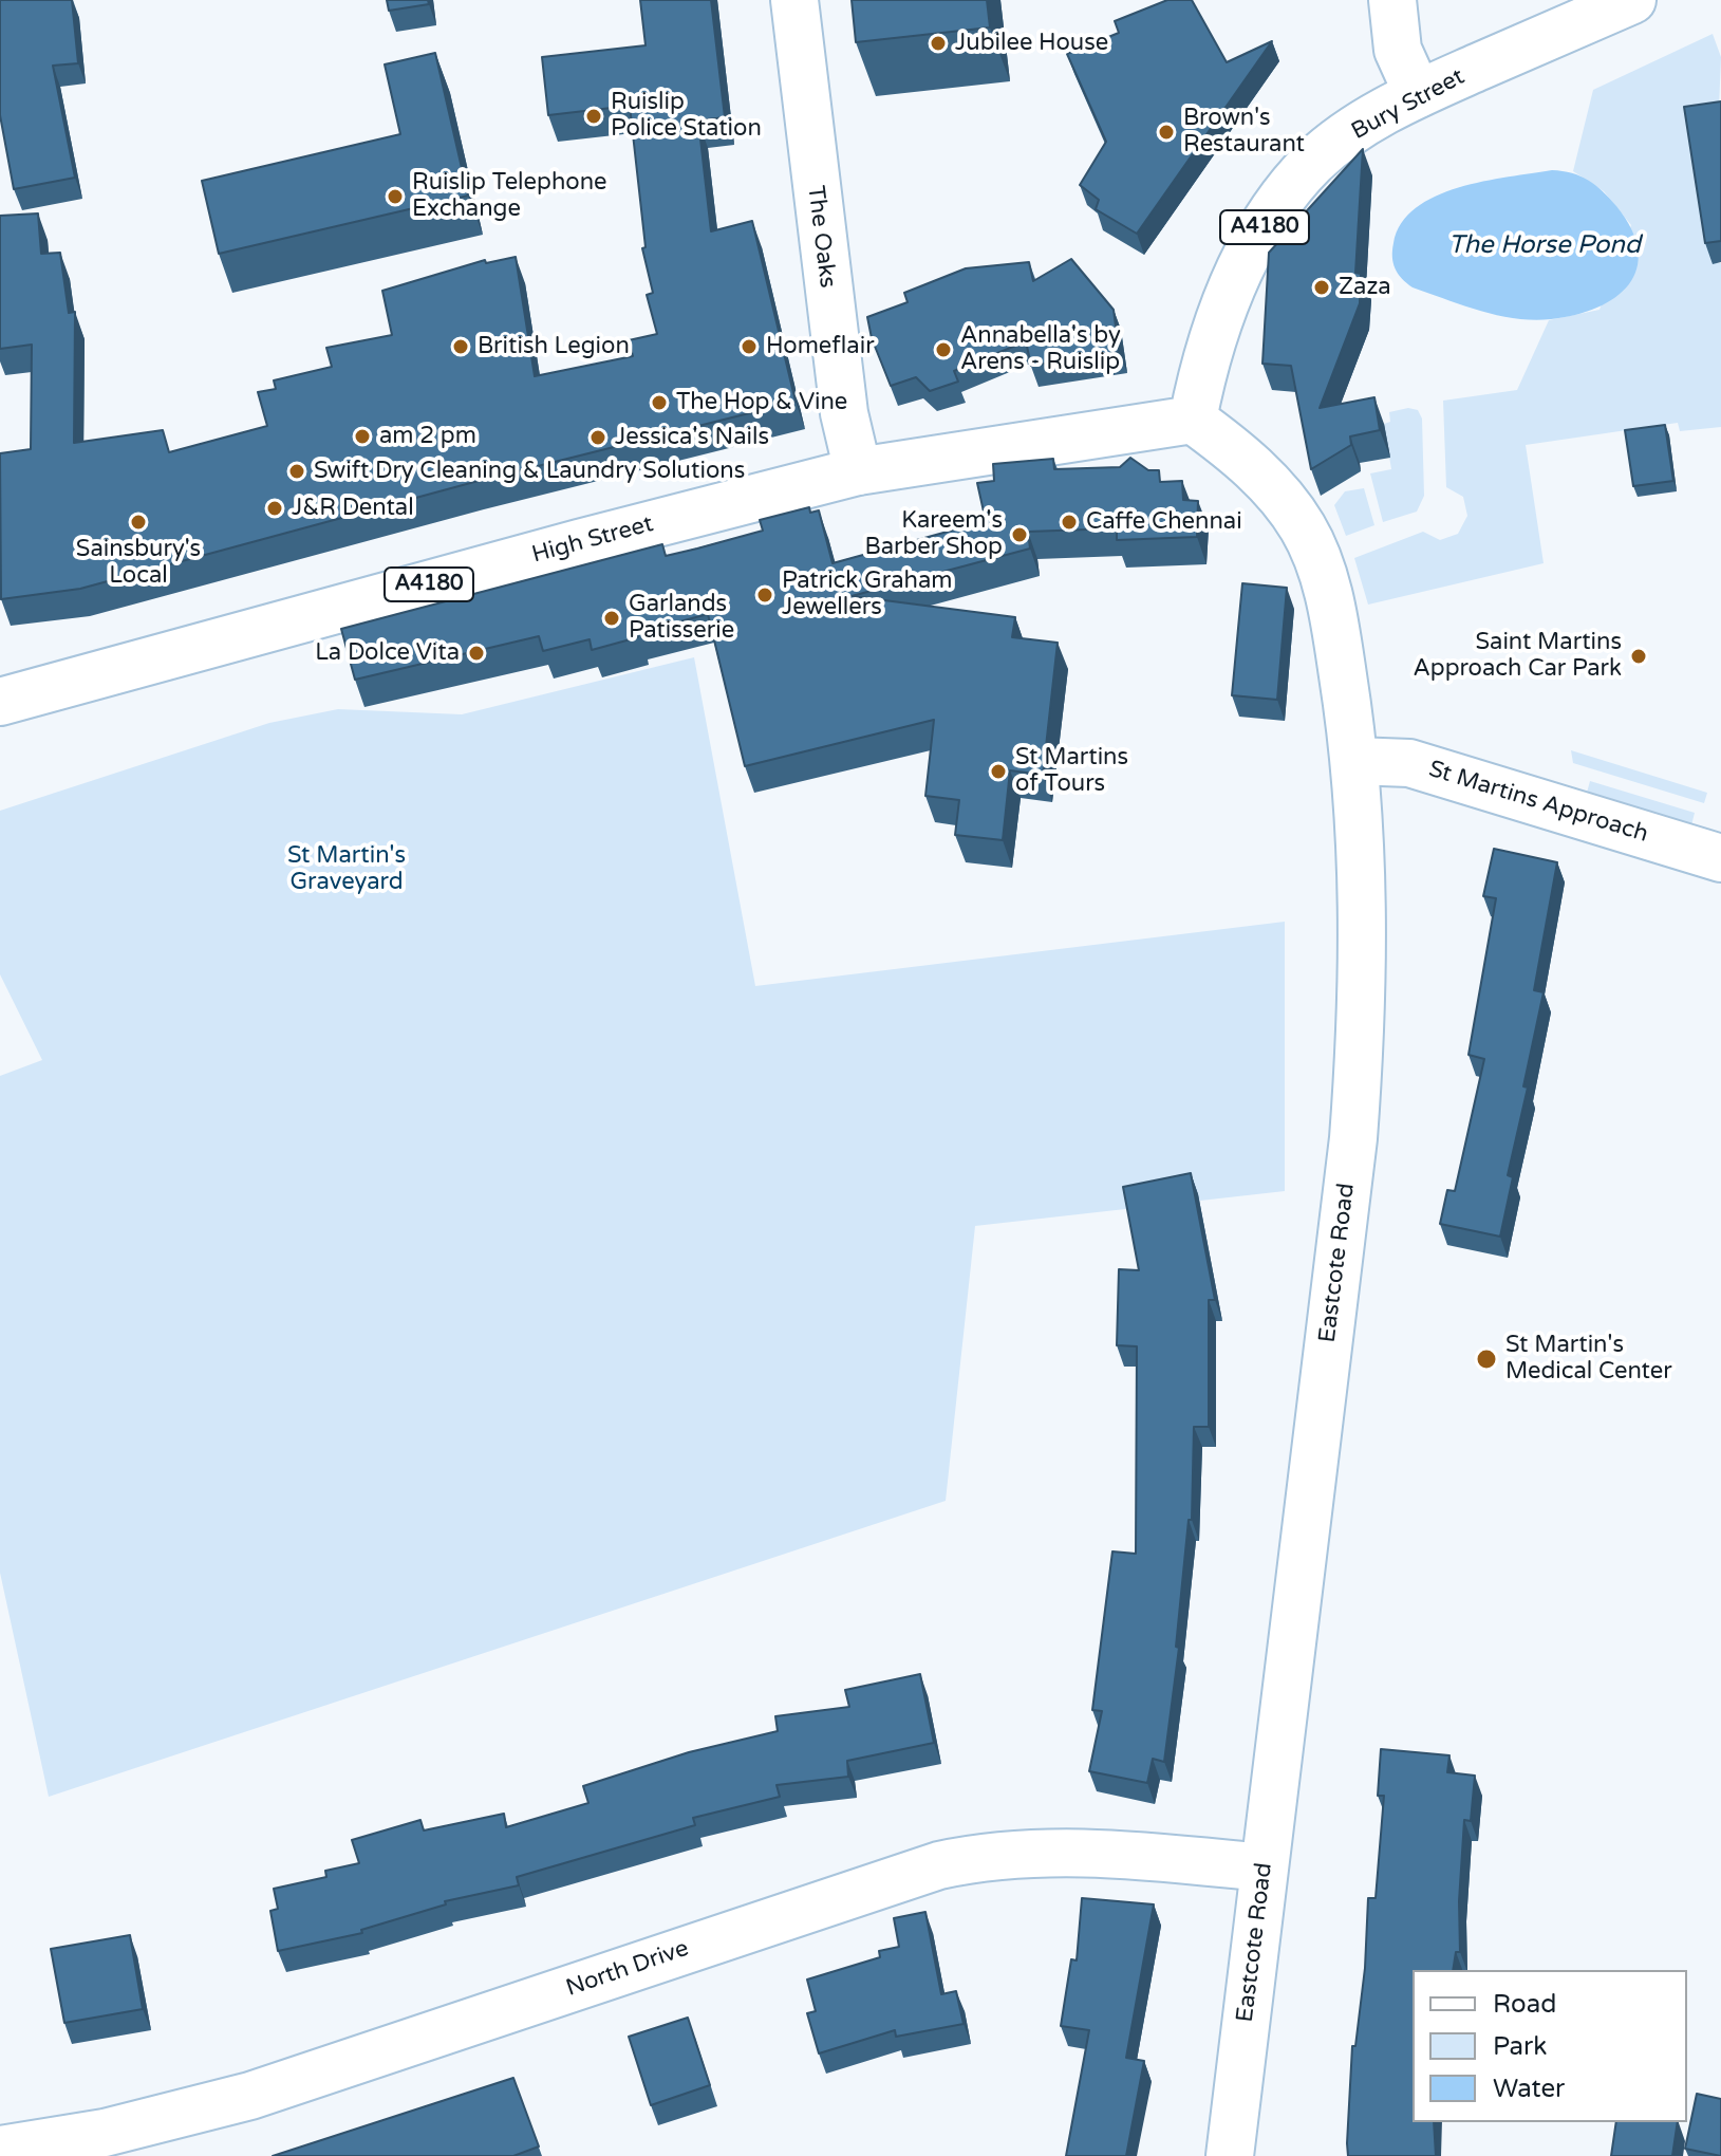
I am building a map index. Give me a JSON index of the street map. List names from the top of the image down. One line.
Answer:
{"streets":{"main road":["Bury Street","A4180","The Oaks","High Street","St Martins Approach","Eastcote Road","North Drive"]},"crossings":[["Bury Street","High Street"],["Bury Street","Eastcote Road"],["The Oaks","High Street"],["High Street","Eastcote Road"],["St Martins Approach","Eastcote Road"],["Eastcote Road","North Drive"]],"water":["The Horse Pond"],"parks":["St Martin's Graveyard"],"places":["Jubilee House","Ruislip Police Station","Brown's Restaurant","Ruislip Telephone Exchange","Zaza","British Legion","Homeflair","Annabella's by Arens - Ruislip","The Hop & Vine","am 2 pm","Jessica's Nails","Swift Dry Cleaning & Laundry Solutions","J&R Dental","Sainsbury's Local","Caffe Chennai","Kareem's Barber Shop","Patrick Graham Jewellers","Garlands Patisserie","La Dolce Vita","Saint Martins Approach Car Park","St Martins of Tours","St Martin's Medical Center"],"legend":["Road","Park","Water"]}
